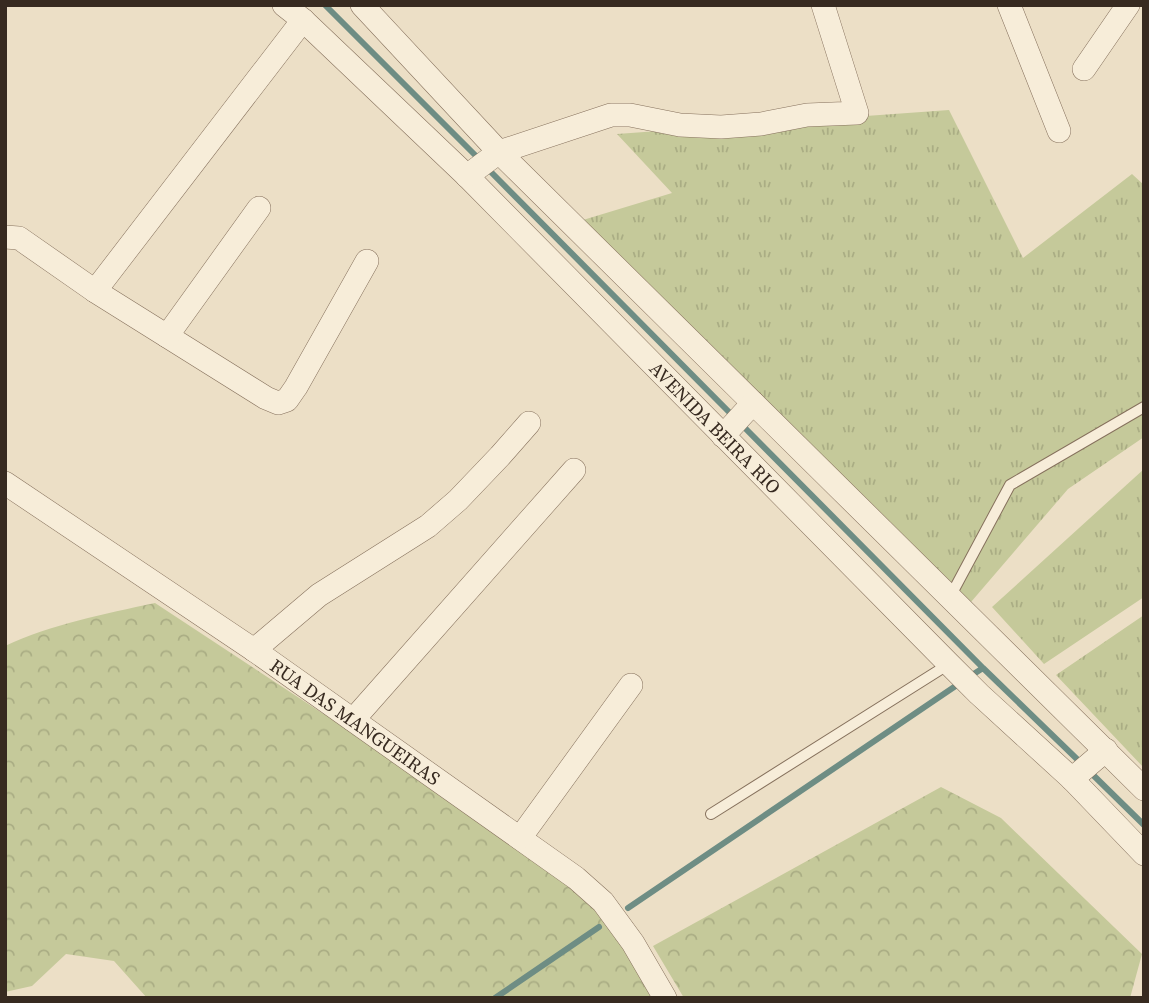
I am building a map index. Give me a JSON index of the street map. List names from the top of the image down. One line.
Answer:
{"streets":{"street":["AVENIDA BEIRA RIO","RUA DAS MANGUEIRAS"]}}
